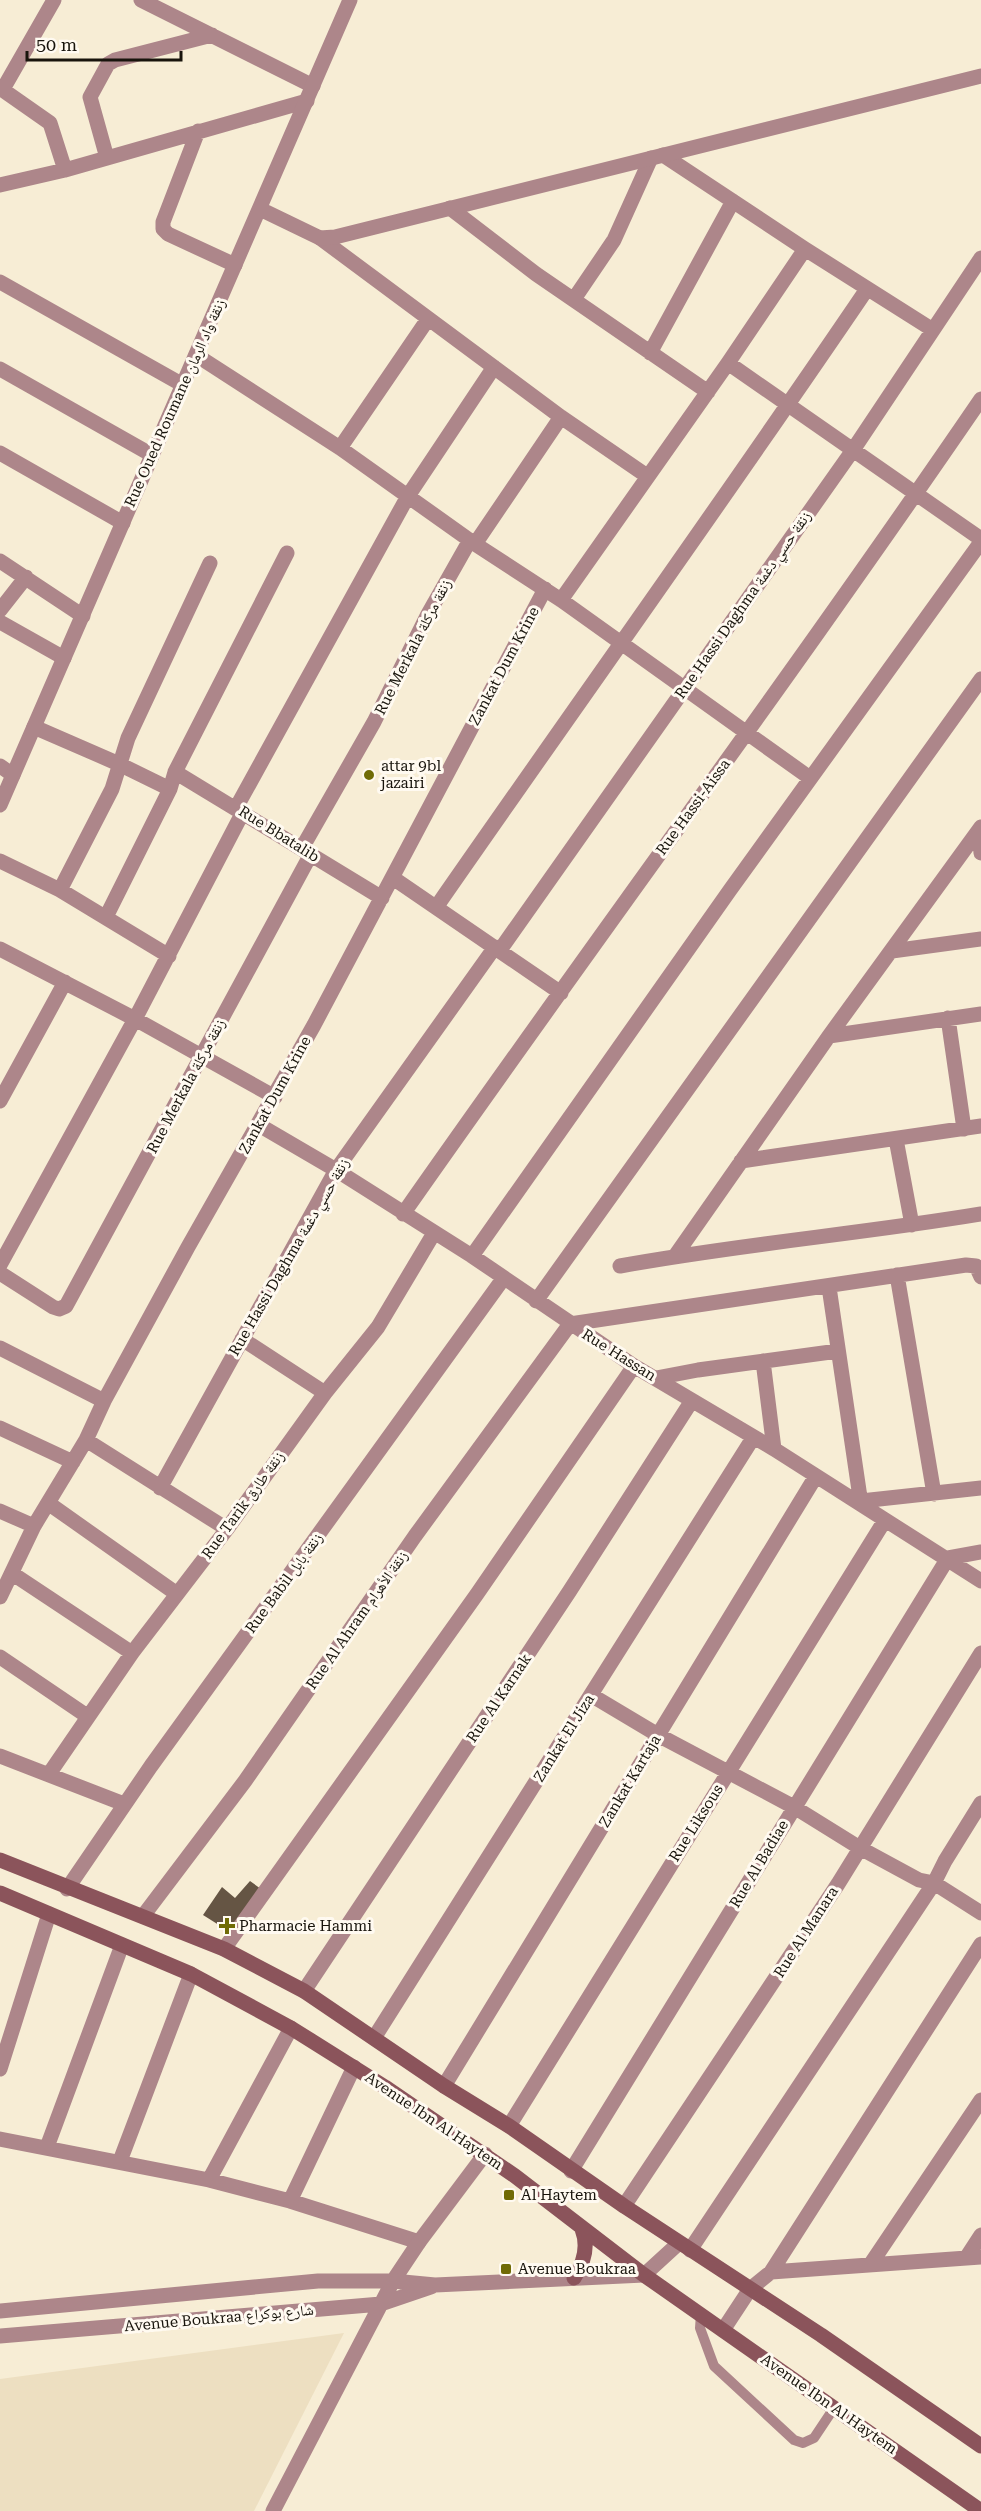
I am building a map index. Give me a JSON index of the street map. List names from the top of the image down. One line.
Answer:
{"streets":{"main road":["Avenue Ibn Al Haytem"],"street":["Rue Oued Roumane زنقة واد الرمان","Rue Hassi Daghma زنقة حسي دغمة","Rue Merkala زنقة مركلة","Zankat Dum Krine","Rue Hassi-Aissa","Rue Bbatalib","Rue Hassan","Rue Tarik زنقة طارق","Rue Babil زنقة بابل","Rue Al Ahram زنقة الأهرام","Rue Al Karnak","Zankat El Jiza","Zankat Kartaja","Rue Liksous","Rue Al Badiae","Rue Al Manara","Avenue Boukraa شارع بوكراع"]},"crossings":[["Rue Hassi Daghma زنقة حسي دغمة","Rue Hassan"],["Rue Merkala زنقة مركلة","Rue Bbatalib"],["Zankat Dum Krine","Rue Bbatalib"],["Zankat Dum Krine","Rue Hassan"],["Rue Hassi-Aissa","Rue Hassan"],["Rue Hassan","Rue Tarik زنقة طارق"],["Rue Hassan","Rue Babil زنقة بابل"],["Rue Hassan","Rue Al Ahram زنقة الأهرام"],["Rue Hassan","Rue Al Karnak"],["Rue Hassan","Zankat El Jiza"],["Rue Hassan","Zankat Kartaja"],["Rue Hassan","Rue Liksous"],["Rue Hassan","Rue Al Badiae"],["Avenue Ibn Al Haytem","Avenue Boukraa شارع بوكراع"]],"places":{"other":["attar 9bl jazairi"],"health":["Pharmacie Hammi"],"transit":["Al Haytem","Avenue Boukraa"]},"scale_bar":"50 m"}
